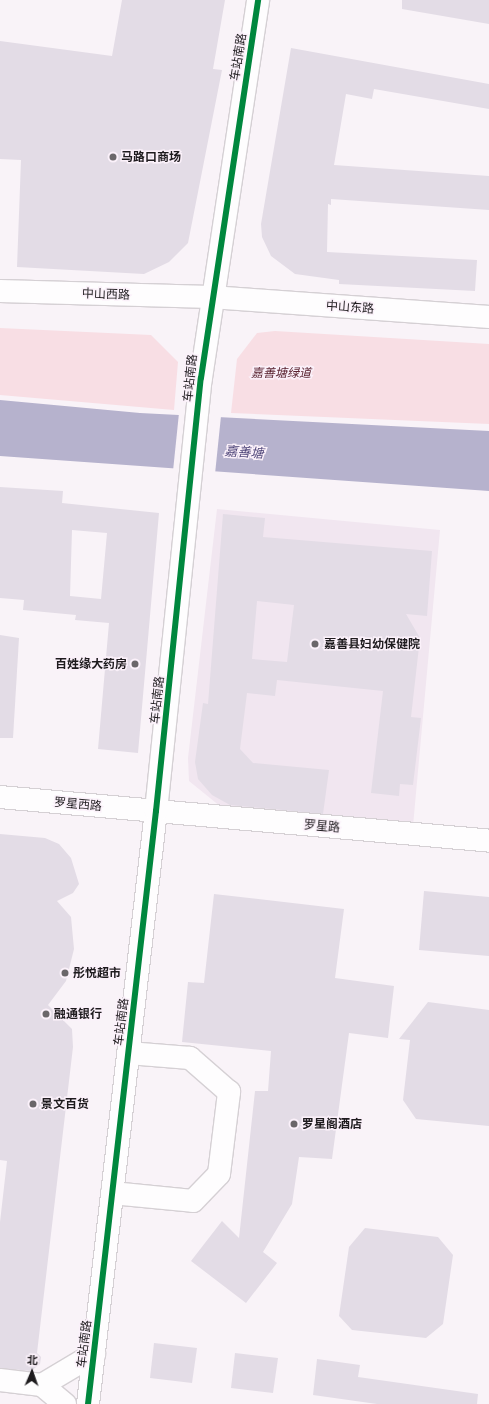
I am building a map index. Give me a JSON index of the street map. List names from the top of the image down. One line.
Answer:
{"streets":{"street":["车站南路","中山西路","中山东路","罗星西路","罗星路"]},"crossings":[["车站南路","中山西路"],["车站南路","中山东路"],["车站南路","罗星西路"],["车站南路","罗星路"],["中山西路","中山东路"],["罗星西路","罗星路"]],"water":["嘉善塘"],"parks":["嘉善塘绿道"],"places":["马路口商场","嘉善县妇幼保健院","百姓缘大药房","彤悦超市","融通银行","景文百货","罗星阁酒店"],"north":"top"}
